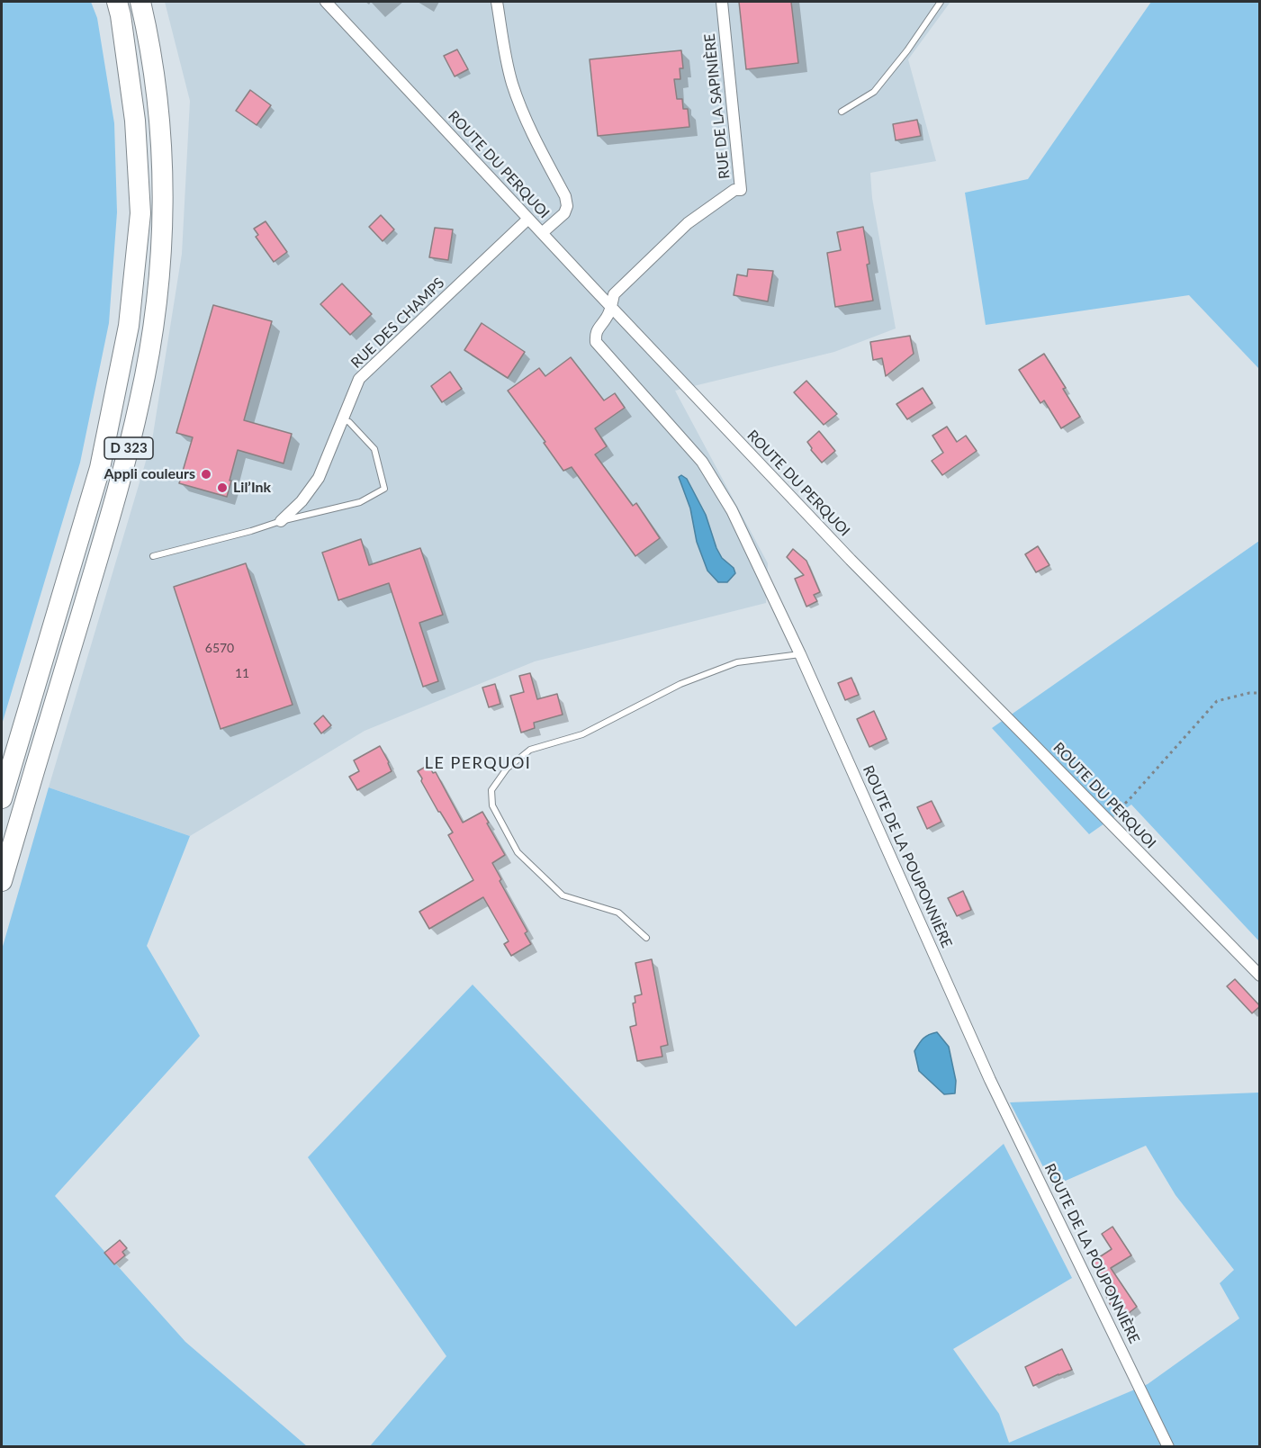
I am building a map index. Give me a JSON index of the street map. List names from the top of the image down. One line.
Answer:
{"streets":{"highway":["D 323"],"street":["RUE DE LA SAPINIÈRE","ROUTE DU PERQUOI","RUE DES CHAMPS","ROUTE DE LA POUPONNIÈRE"]},"crossings":[["RUE DE LA SAPINIÈRE","ROUTE DU PERQUOI"],["RUE DE LA SAPINIÈRE","ROUTE DE LA POUPONNIÈRE"],["ROUTE DU PERQUOI","RUE DES CHAMPS"],["ROUTE DU PERQUOI","ROUTE DE LA POUPONNIÈRE"]],"districts":["LE PERQUOI"],"places":["Appli couleurs","Lil’Ink"],"house_numbers":["6570","11"]}
